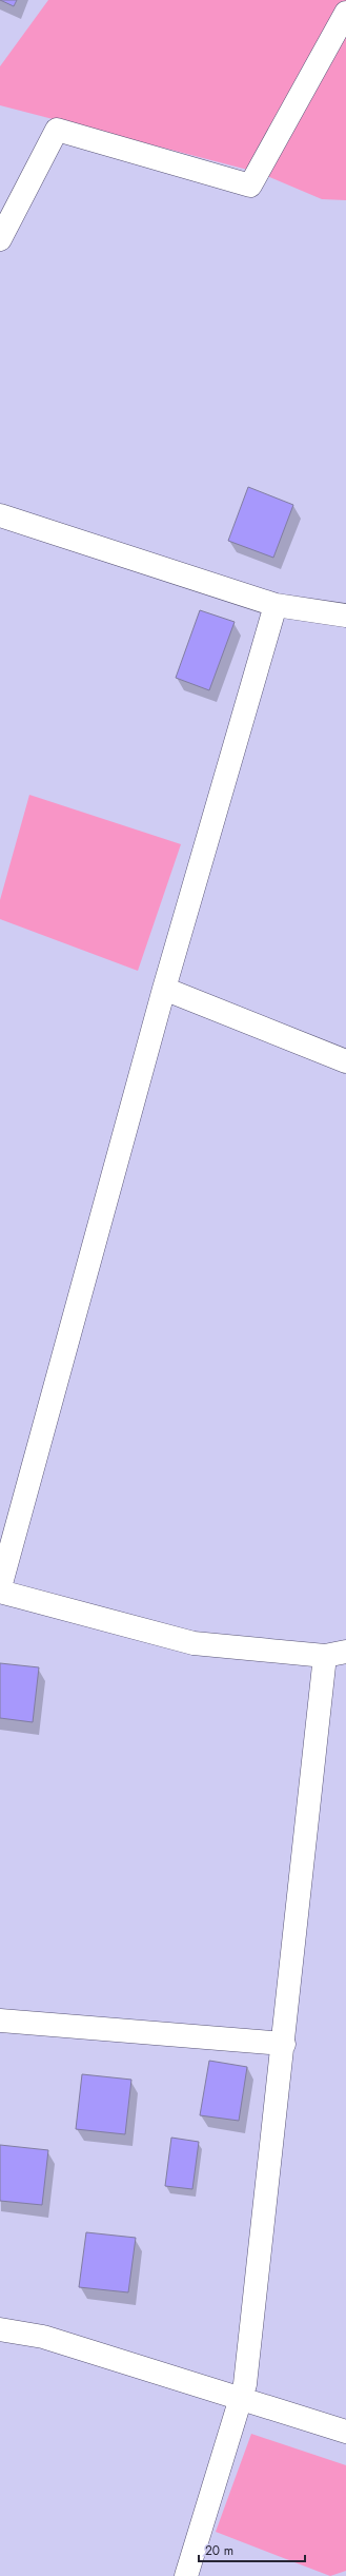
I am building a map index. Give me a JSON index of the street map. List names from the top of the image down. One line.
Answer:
{"scale_bar":"20 m"}
